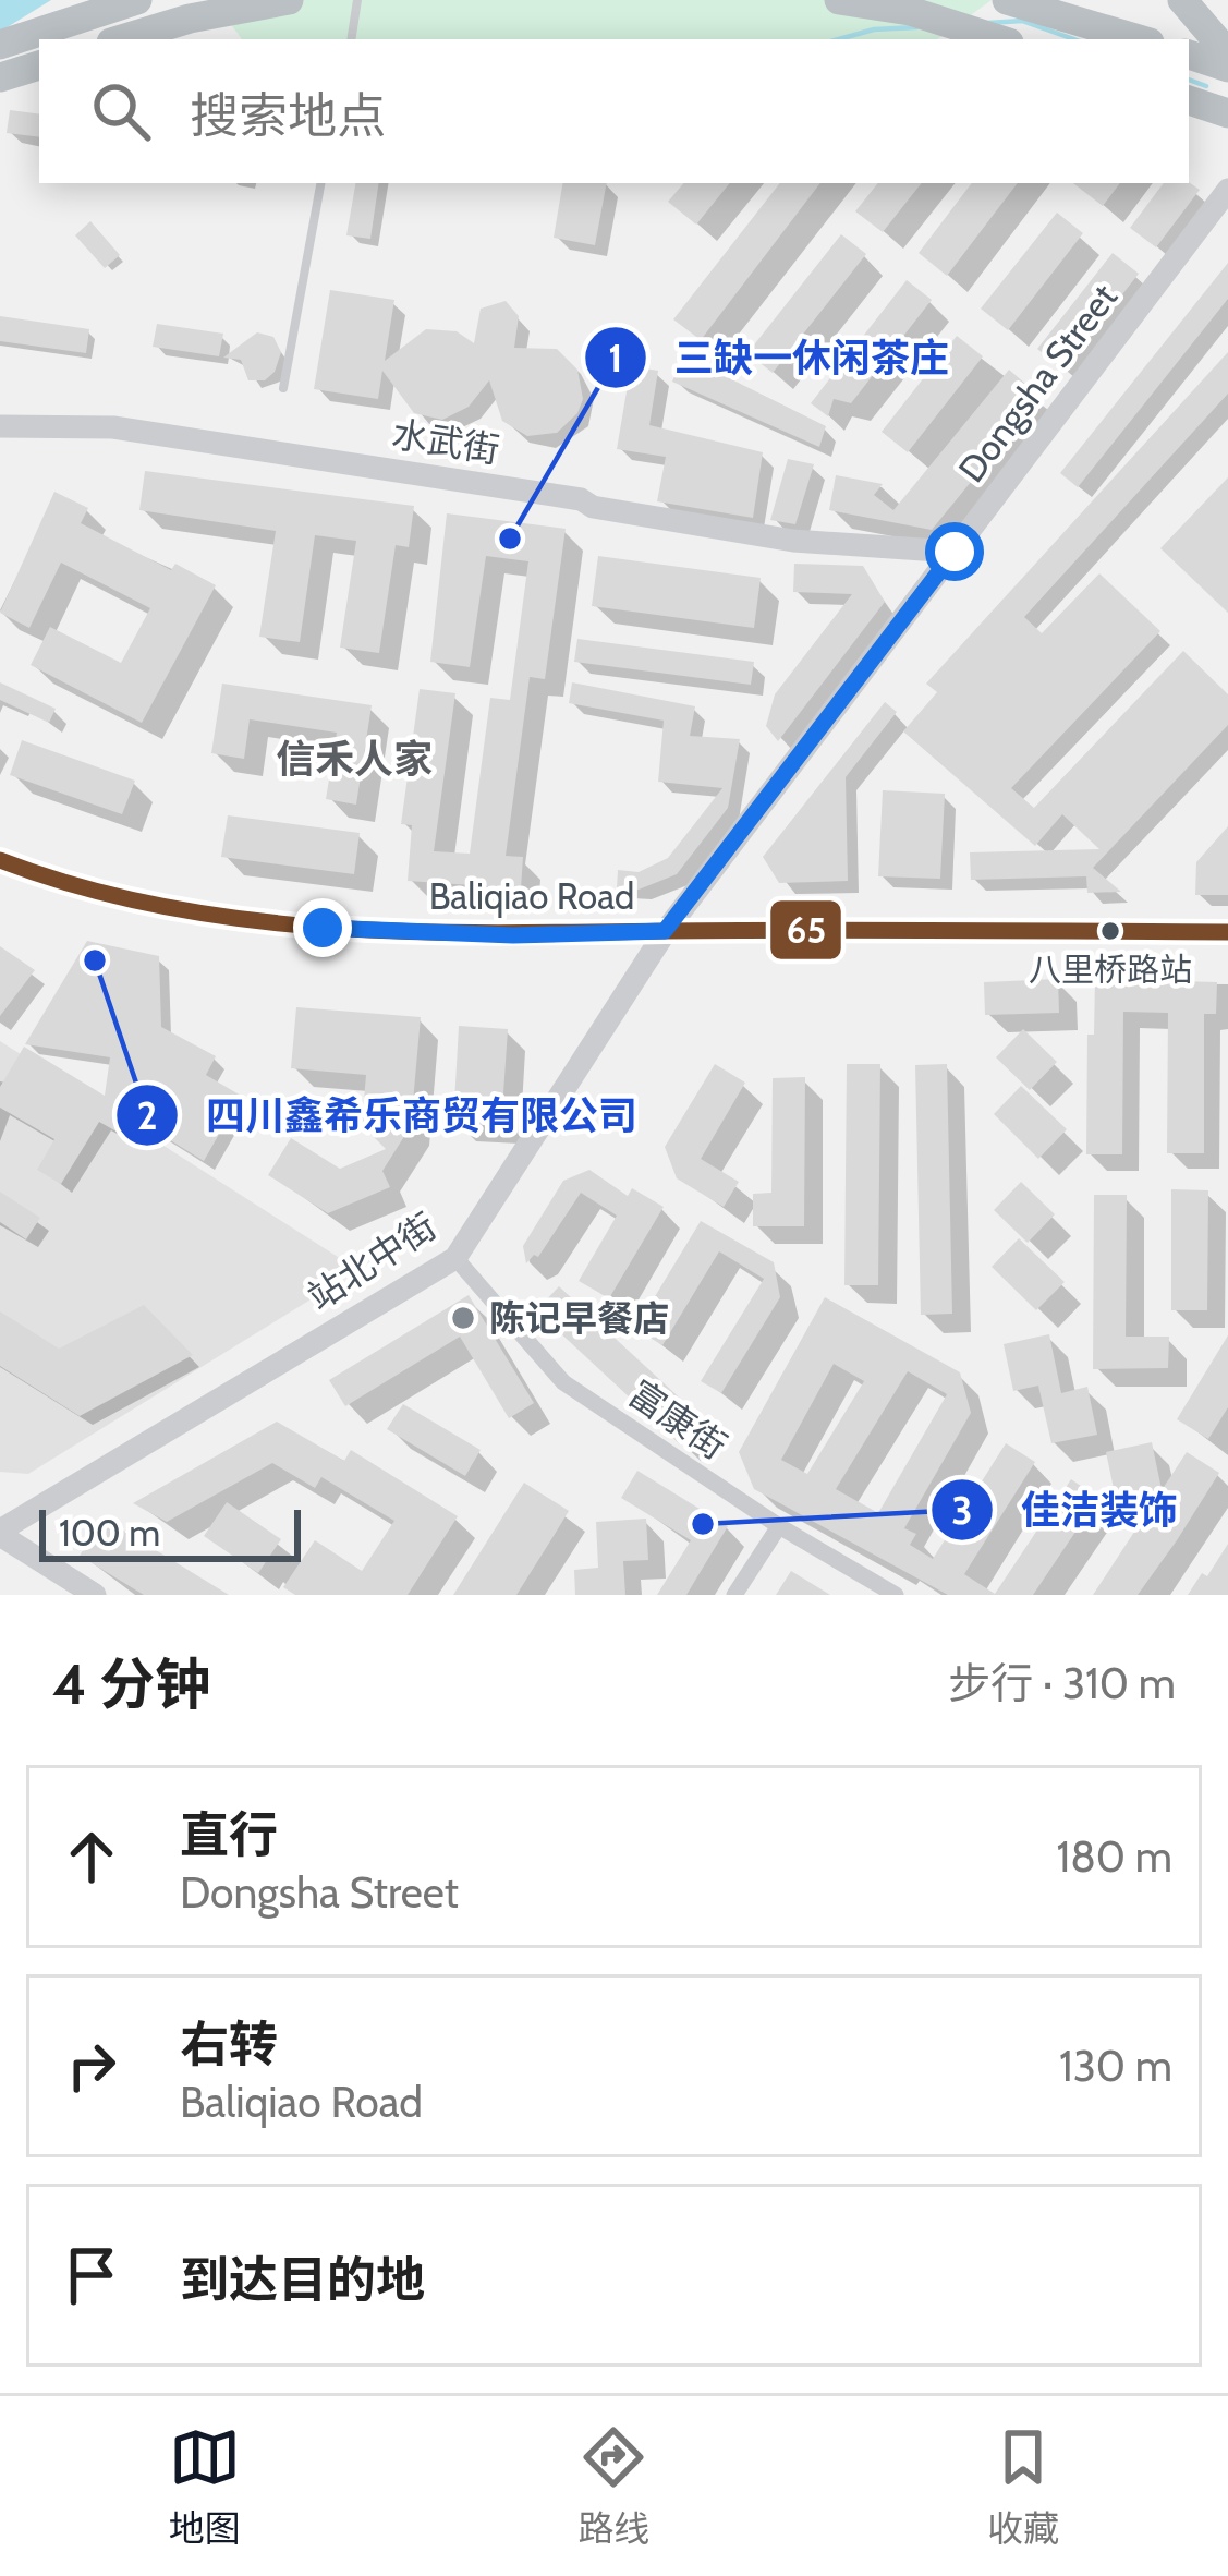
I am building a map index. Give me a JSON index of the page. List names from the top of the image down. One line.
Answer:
{"streets":{"street":["Dongsha Street","水武街","Baliqiao Road","站北中街","富康街"]},"crossings":[["Dongsha Street","水武街"],["Dongsha Street","Baliqiao Road"],["Dongsha Street","站北中街"],["Baliqiao Road","站北中街"],["站北中街","富康街"]],"districts":["信禾人家"],"places":["三缺一休闲茶庄","八里桥路站","四川鑫希乐商贸有限公司","陈记早餐店","佳洁装饰"],"lines":["transit line 65"],"scale_bar":"100 m","page":{"search":"搜索地点","scale":"100 m","heading":["4 分钟","步行 · 310 m"],"list":[["直行","Dongsha Street","180 m"],["右转","Baliqiao Road","130 m"],"到达目的地"],"nav":["地图","路线","收藏"]}}
